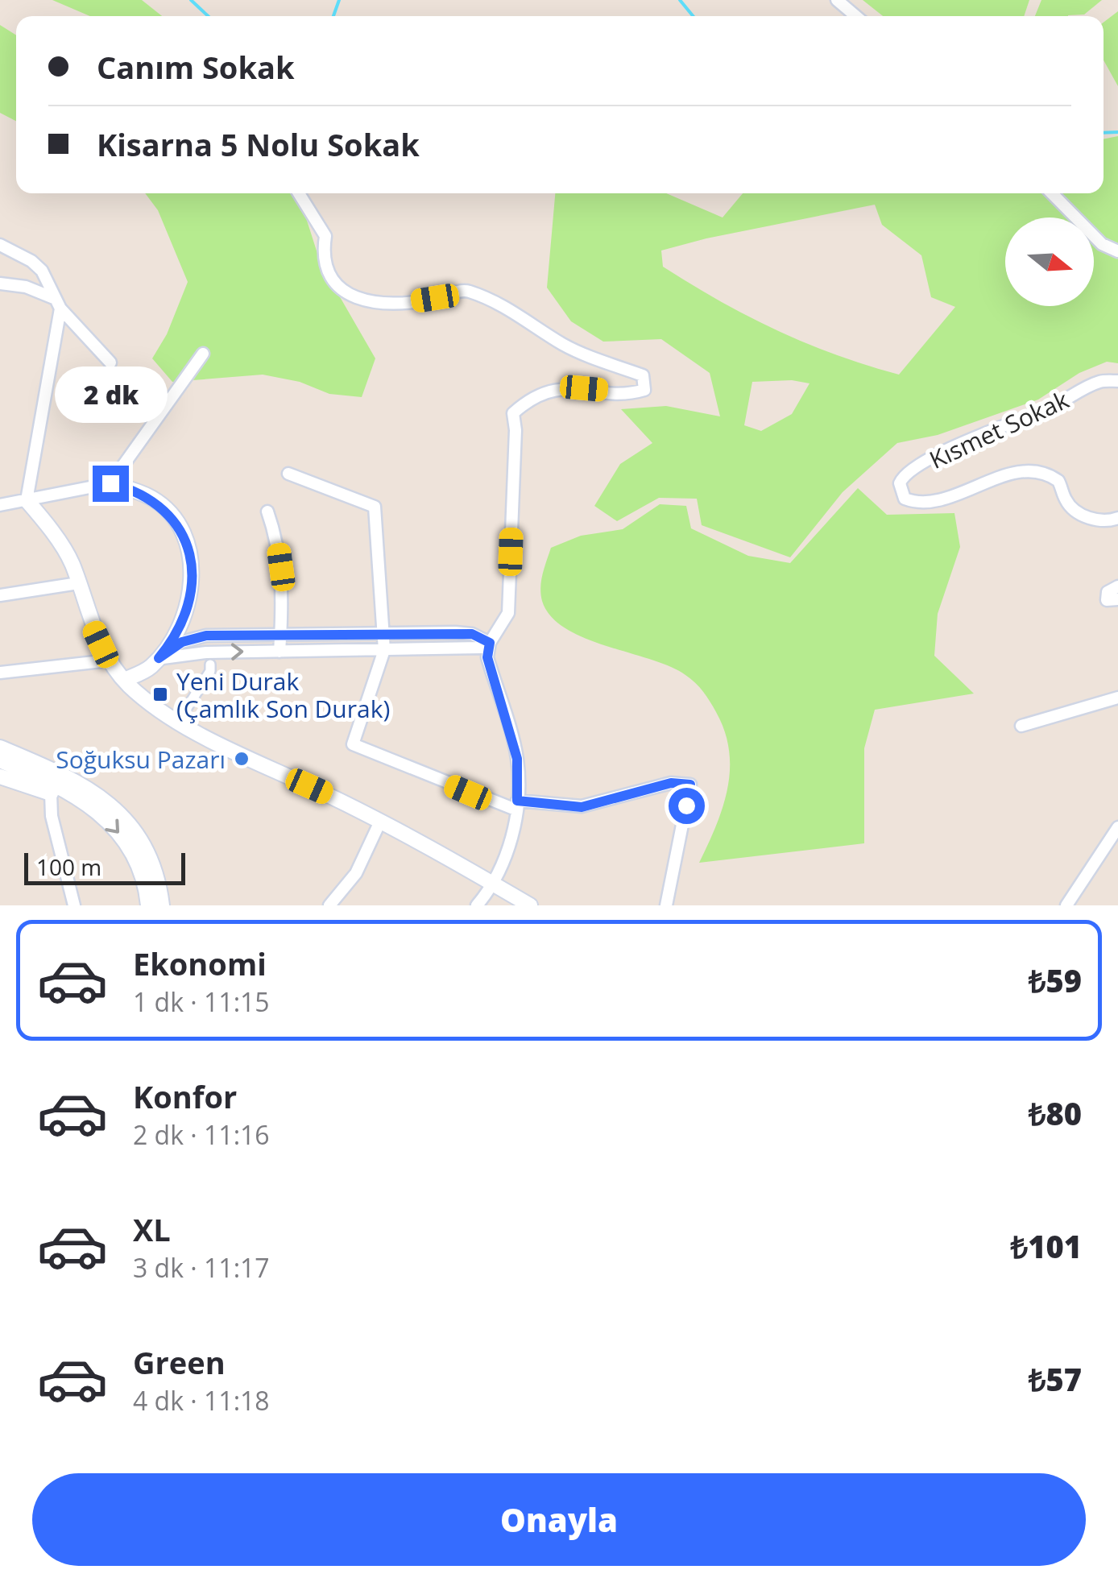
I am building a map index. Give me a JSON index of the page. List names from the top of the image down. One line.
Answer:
{"streets":{"street":["Kısmet Sokak"]},"places":{"transit":["Yeni Durak (Çamlık Son Durak)"],"other":["Soğuksu Pazarı"]},"scale_bar":"100 m","north":"right","page":{"banner":["Canım Sokak","Kisarna 5 Nolu Sokak"],"bubble":"2 dk","scale":"100 m","list":[{"name":"Ekonomi","note":"1 dk · 11:15","value":"₺59"},{"name":"Konfor","note":"2 dk · 11:16","value":"₺80"},{"name":"XL","note":"3 dk · 11:17","value":"₺101"},{"name":"Green","note":"4 dk · 11:18","value":"₺57"}],"buttons":"Onayla"}}
